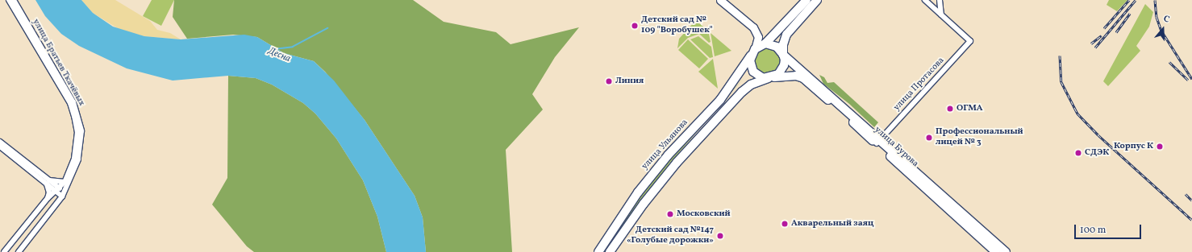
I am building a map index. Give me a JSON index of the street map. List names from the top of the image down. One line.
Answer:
{"streets":{"main road":["улица Ульянова","улица Бурова"],"street":["улица Братьев Ткачёвых","улица Протасова"]},"crossings":[["улица Протасова","улица Бурова"],["улица Ульянова","улица Бурова"]],"water":["Десна"],"places":["Детский сад № 109 \"Воробушек\"","Линия","ОГМА","Профессиональный лицей № 3","Корпус К","СДЭК","Московский","Акварельный заяц","Детский сад №147 «Голубые дорожки»"],"scale_bar":"100 m","north":"top"}
